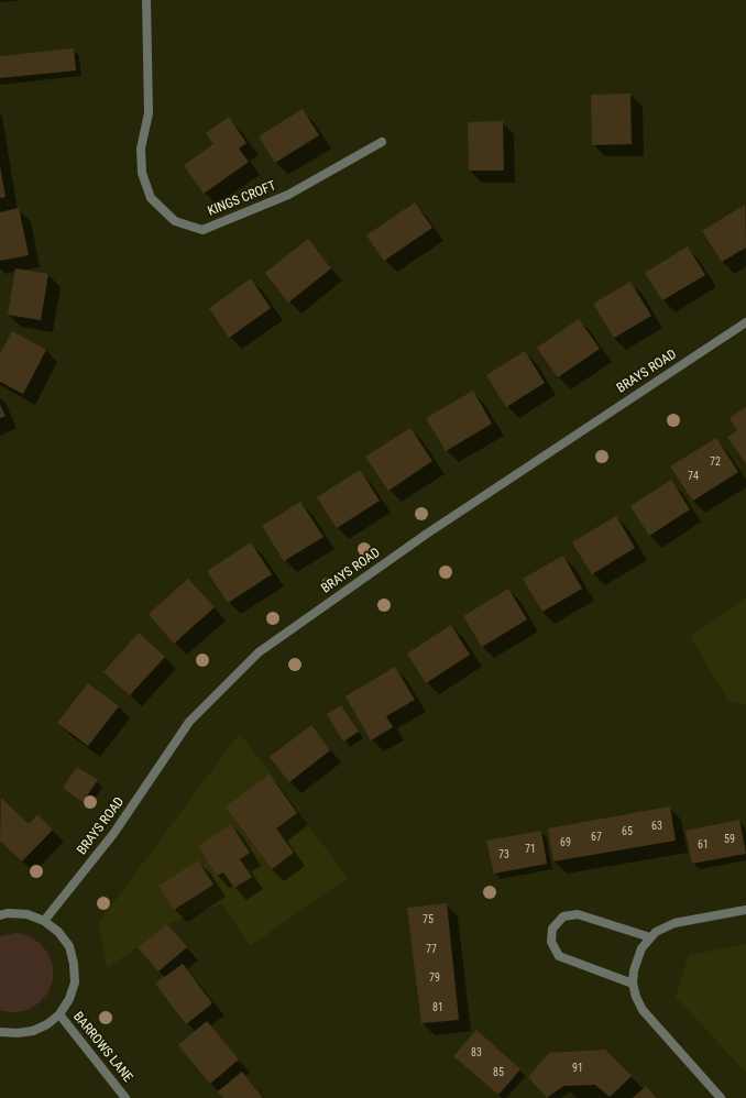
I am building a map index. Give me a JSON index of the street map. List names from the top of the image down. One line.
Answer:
{"streets":{"street":["KINGS CROFT","BRAYS ROAD","BARROWS LANE"]},"house_numbers":["72","74","63","65","67","59","69","61","71","73","75","77","79","81","83","91","85"]}
